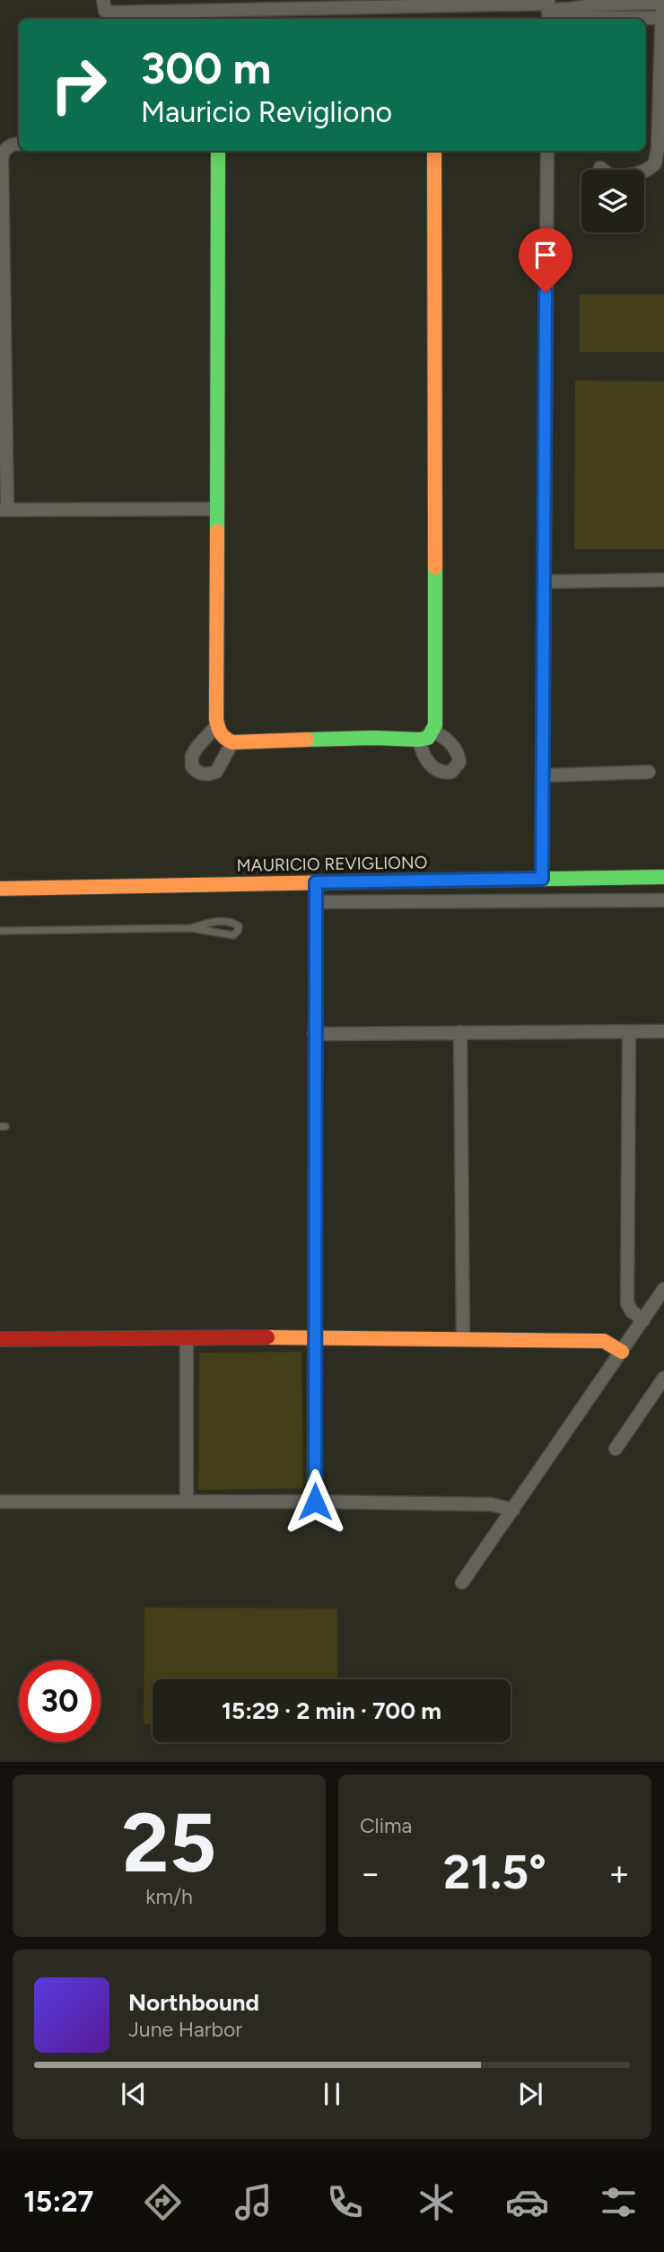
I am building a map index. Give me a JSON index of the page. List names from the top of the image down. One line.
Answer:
{"streets":{"street":["MAURICIO REVIGLIONO"]},"page":{"turn":["300 m","Mauricio Revigliono"],"limit":"30","trip":"15:29 · 2 min · 700 m","tile":[["25","km/h"],"Clima"],"heat":["−","21.5°","+"],"song":["Northbound","June Harbor"],"tabs":"15:27"}}
